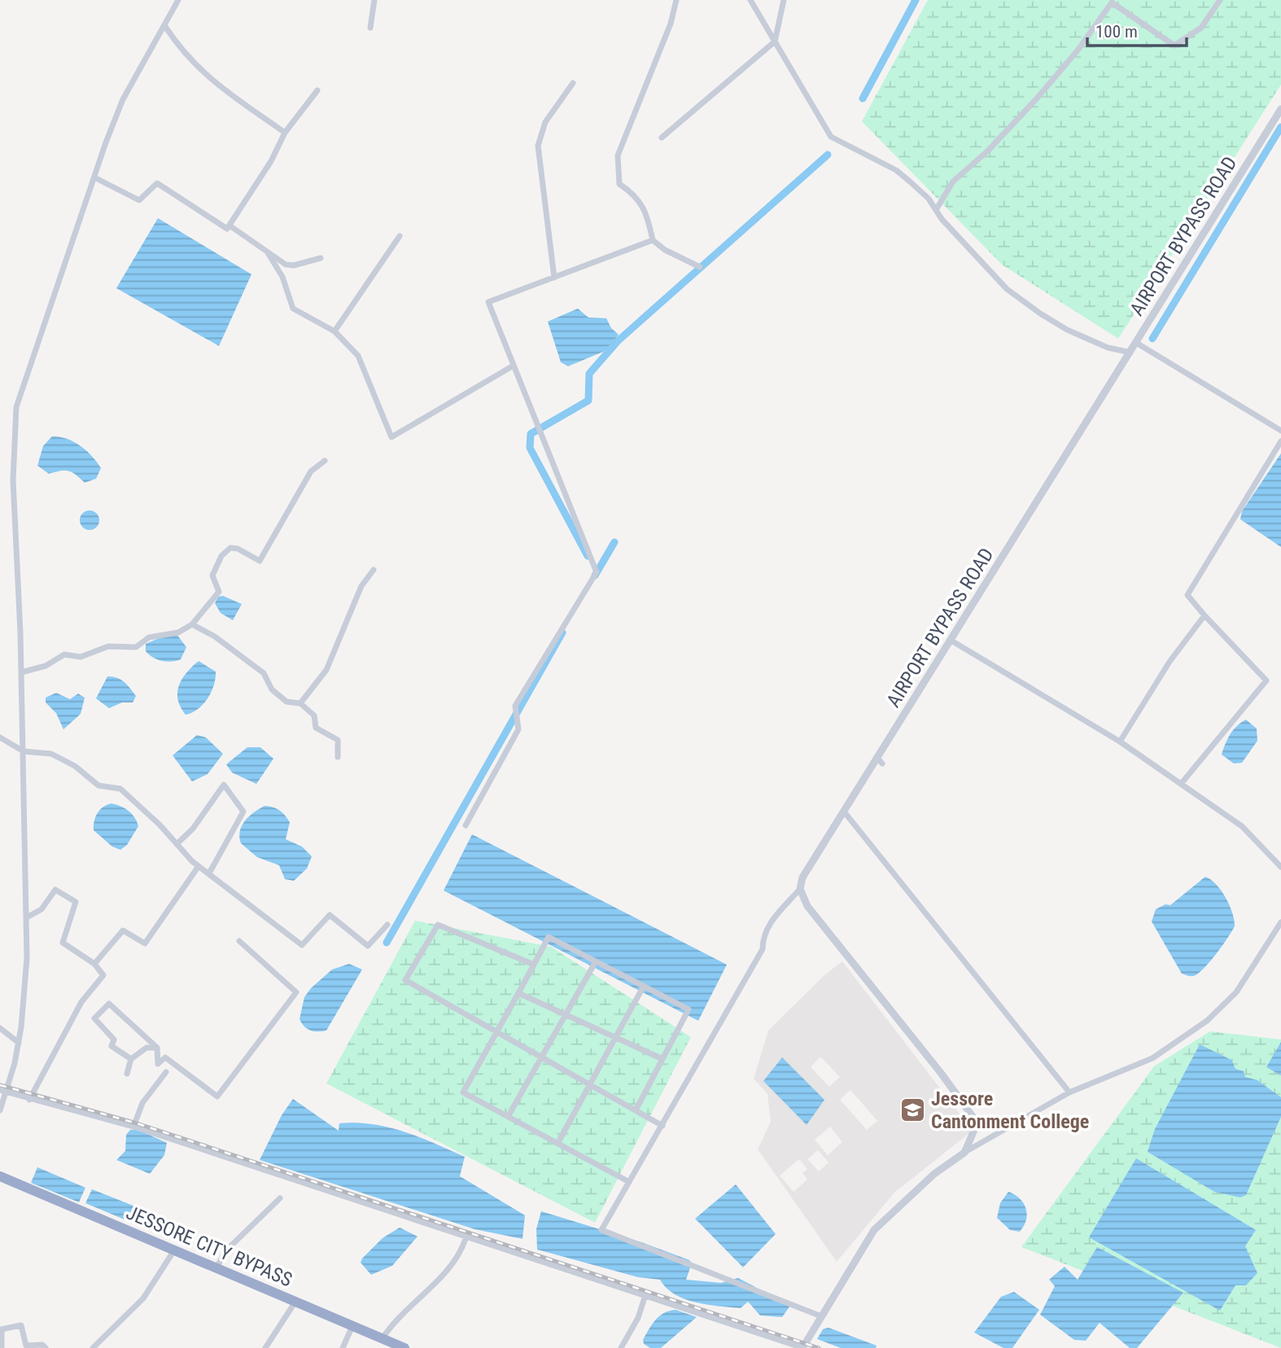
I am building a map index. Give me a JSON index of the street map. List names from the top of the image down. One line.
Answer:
{"streets":{"highway":["JESSORE CITY BYPASS"],"street":["AIRPORT BYPASS ROAD"]},"places":{"school or university":["Jessore Cantonment College"]},"scale_bar":"100 m"}
